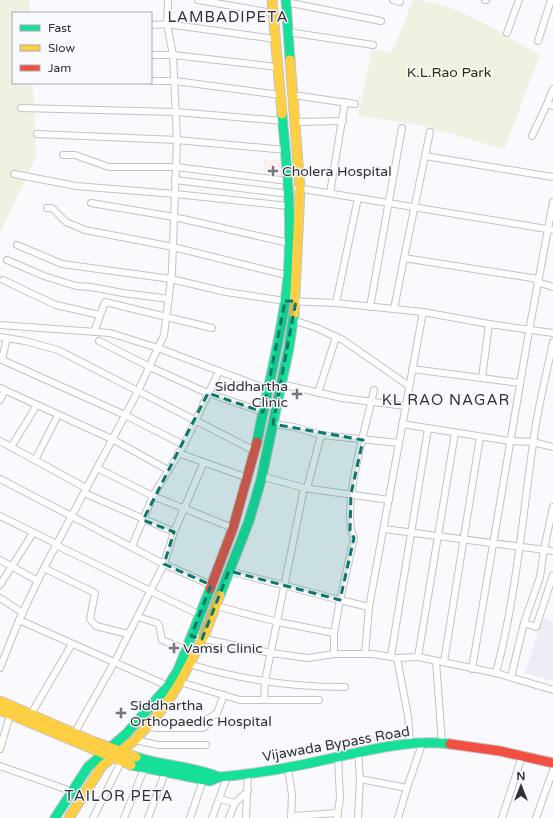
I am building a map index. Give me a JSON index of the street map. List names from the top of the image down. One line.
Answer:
{"streets":{"street":["Vijawada Bypass Road"]},"districts":["LAMBADIPETA","KL RAO NAGAR","TAILOR PETA"],"parks":["K.L.Rao Park"],"places":{"health":["Cholera Hospital","Siddhartha Clinic","Vamsi Clinic","Siddhartha Orthopaedic Hospital"]},"legend":["Fast","Slow","Jam"],"north":"top"}
